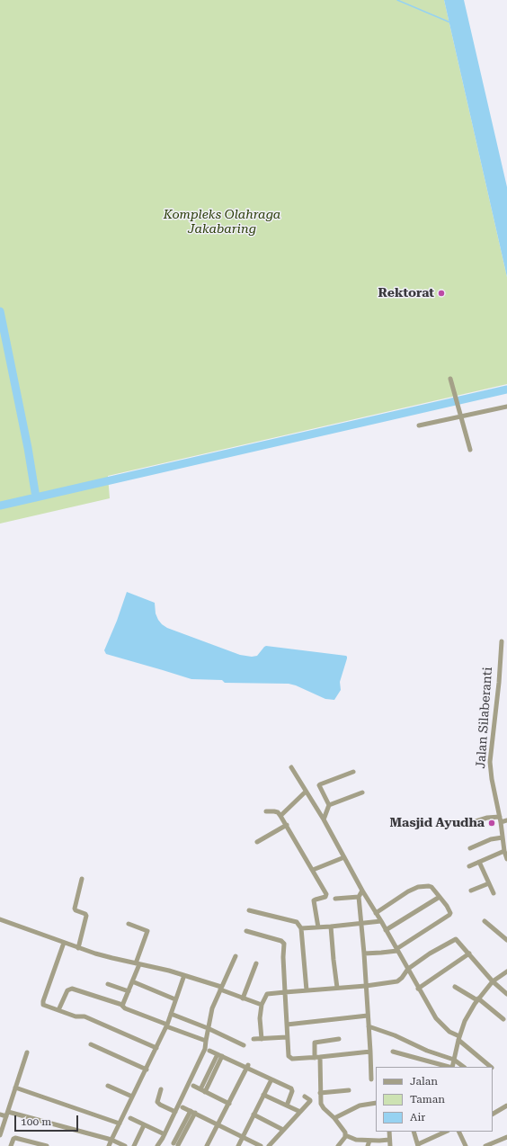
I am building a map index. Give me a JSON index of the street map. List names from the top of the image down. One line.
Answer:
{"streets":{"street":["Jalan Silaberanti"]},"parks":["Kompleks Olahraga Jakabaring"],"places":["Rektorat","Masjid Ayudha"],"legend":["Jalan","Taman","Air"],"scale_bar":"100 m"}
